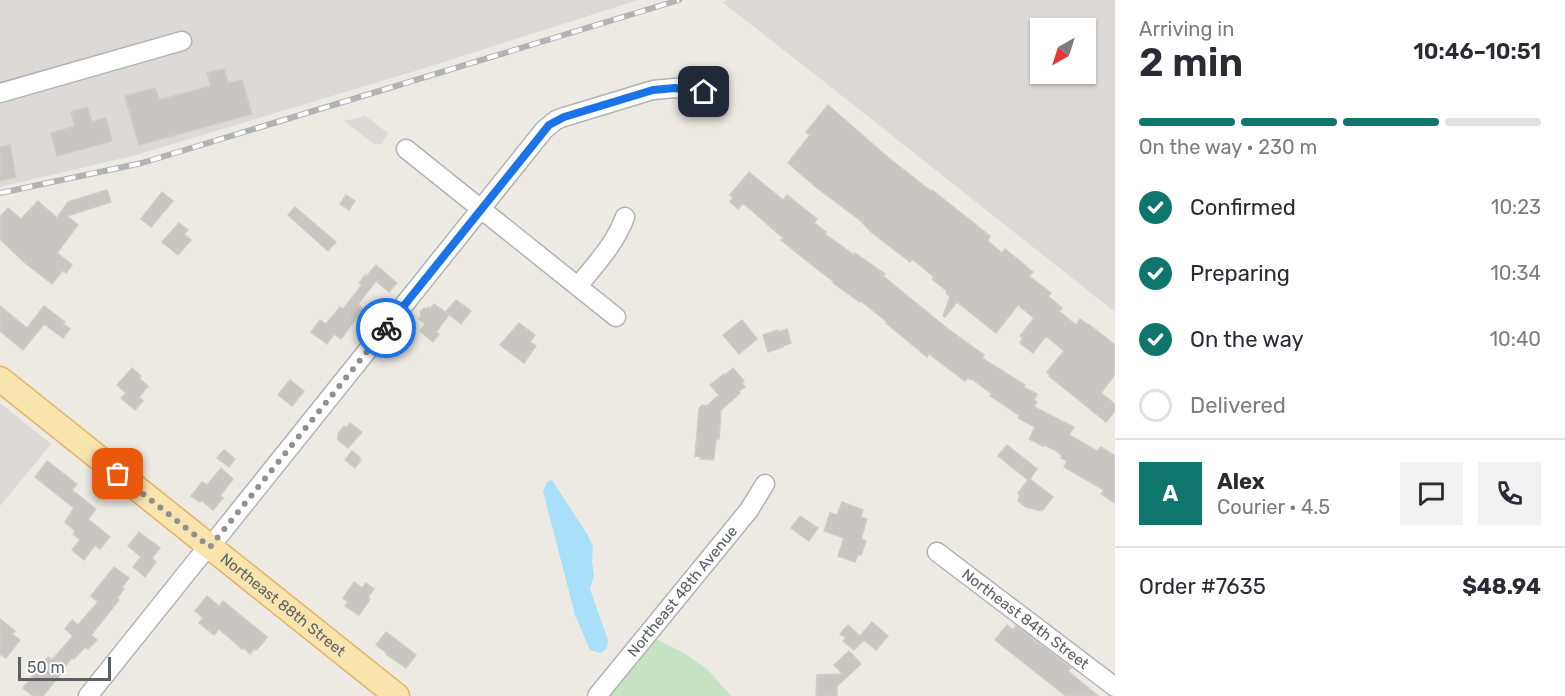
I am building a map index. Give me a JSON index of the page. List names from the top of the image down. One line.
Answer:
{"streets":{"main road":["Northeast 88th Street"],"street":["Northeast 48th Avenue","Northeast 84th Street"]},"scale_bar":"50 m","north":"bottom left","page":{"heading":["2 min","Arriving in","10:46–10:51"],"panel":["Alex","Courier · 4.5","Order #7635","$48.94"],"bar":"On the way · 230 m","list":[["Confirmed","10:23"],["Preparing","10:34"],["On the way","10:40"],"Delivered"],"round":"A","scale":"50 m"}}
